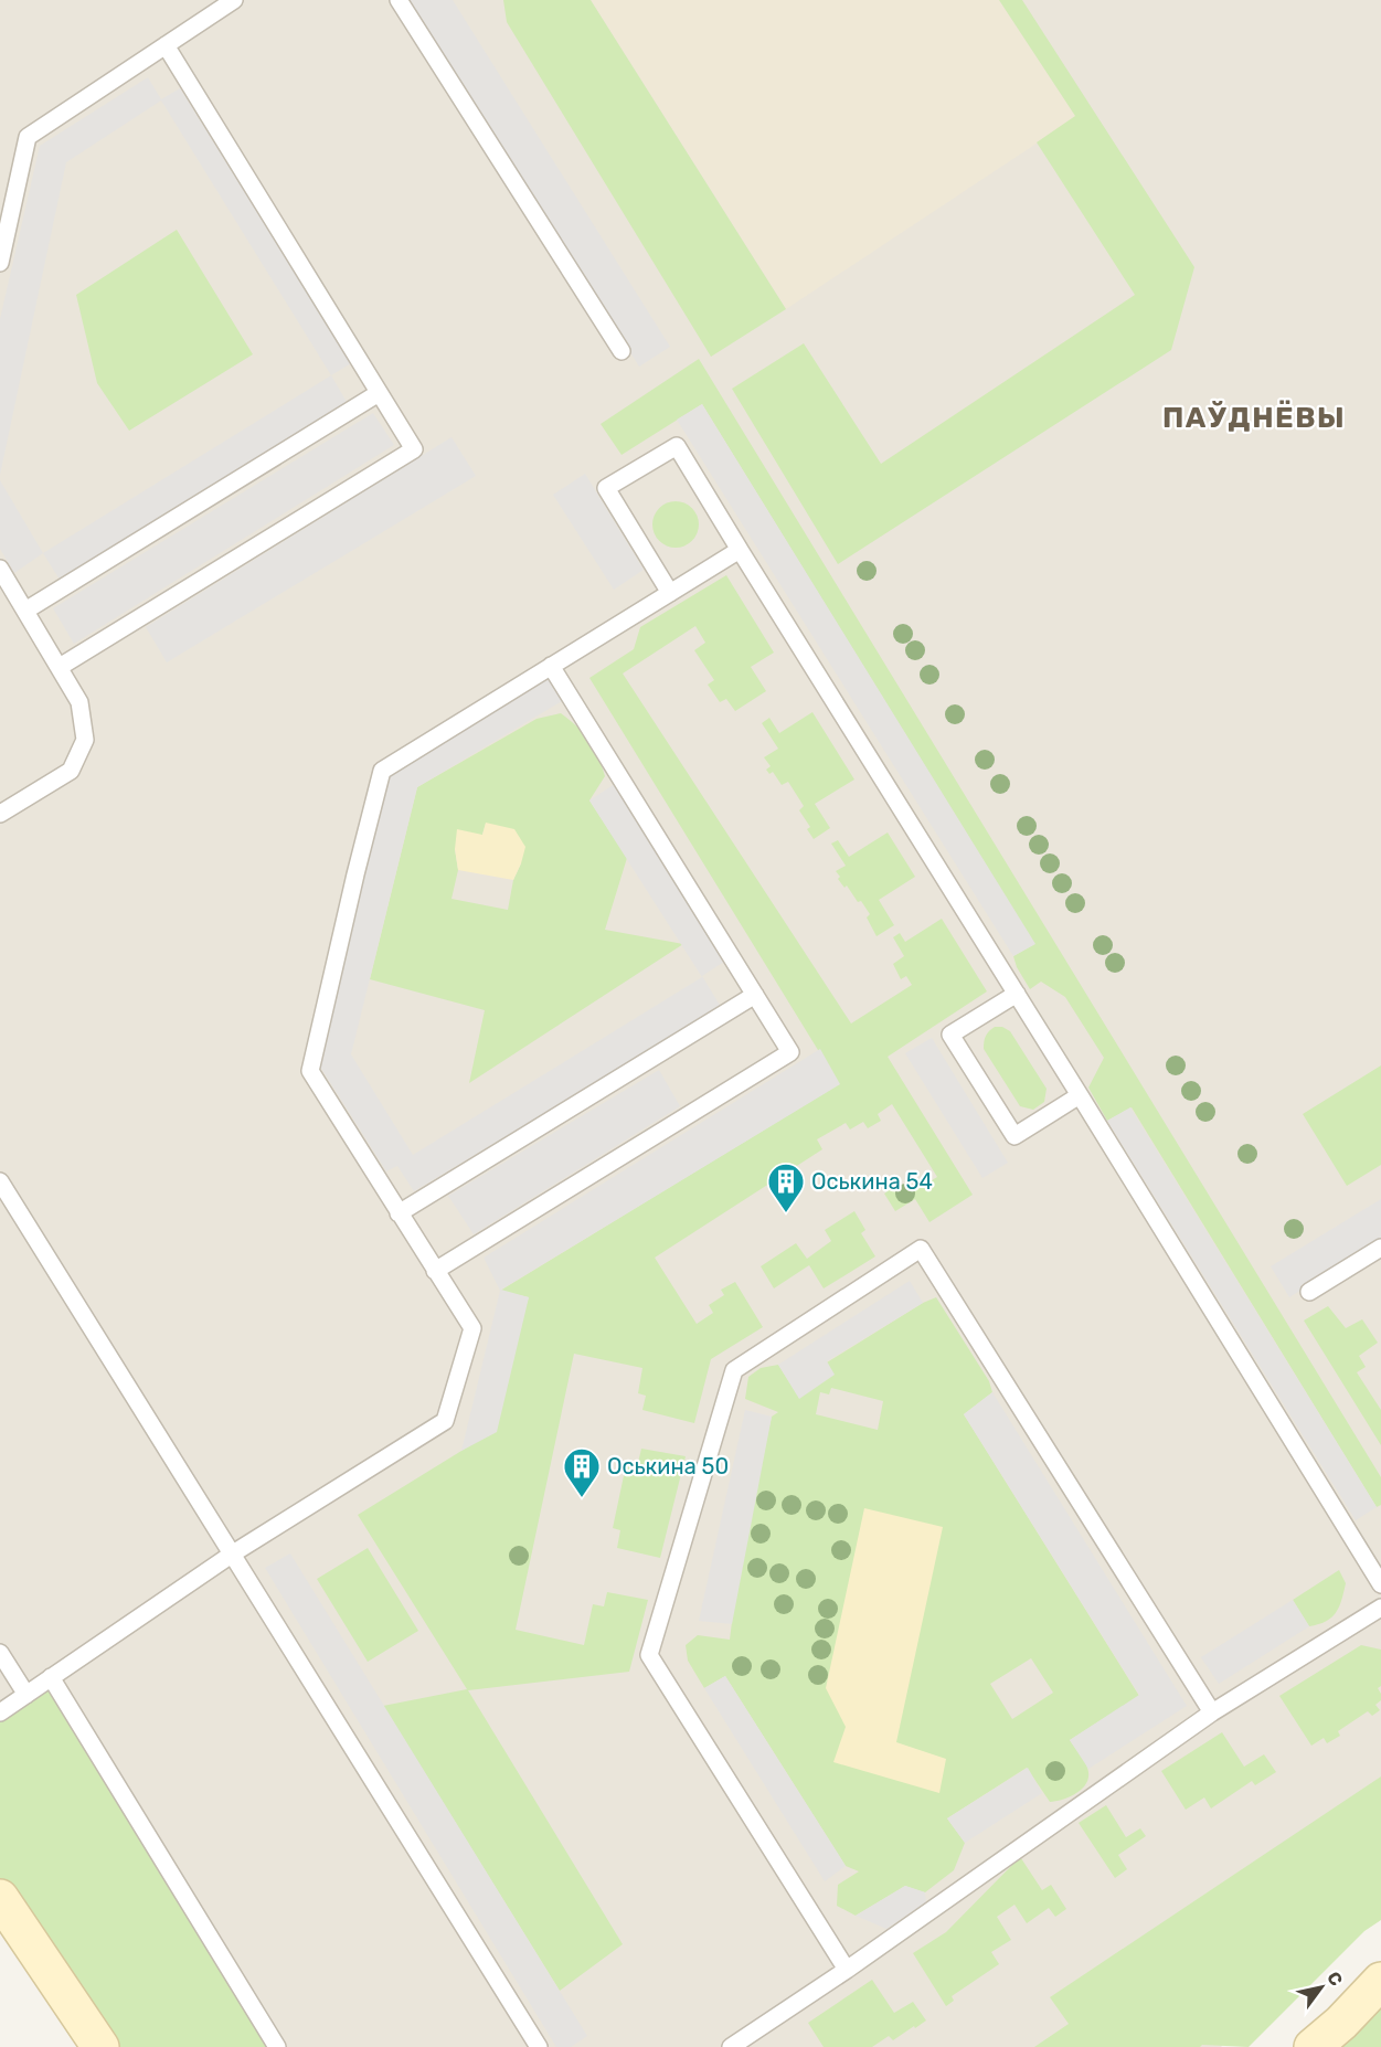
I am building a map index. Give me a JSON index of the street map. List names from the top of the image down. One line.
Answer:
{"districts":["ПАЎДНЁВЫ"],"places":{"building":["Оськина 54","Оськина 50"]},"north":"top right"}
